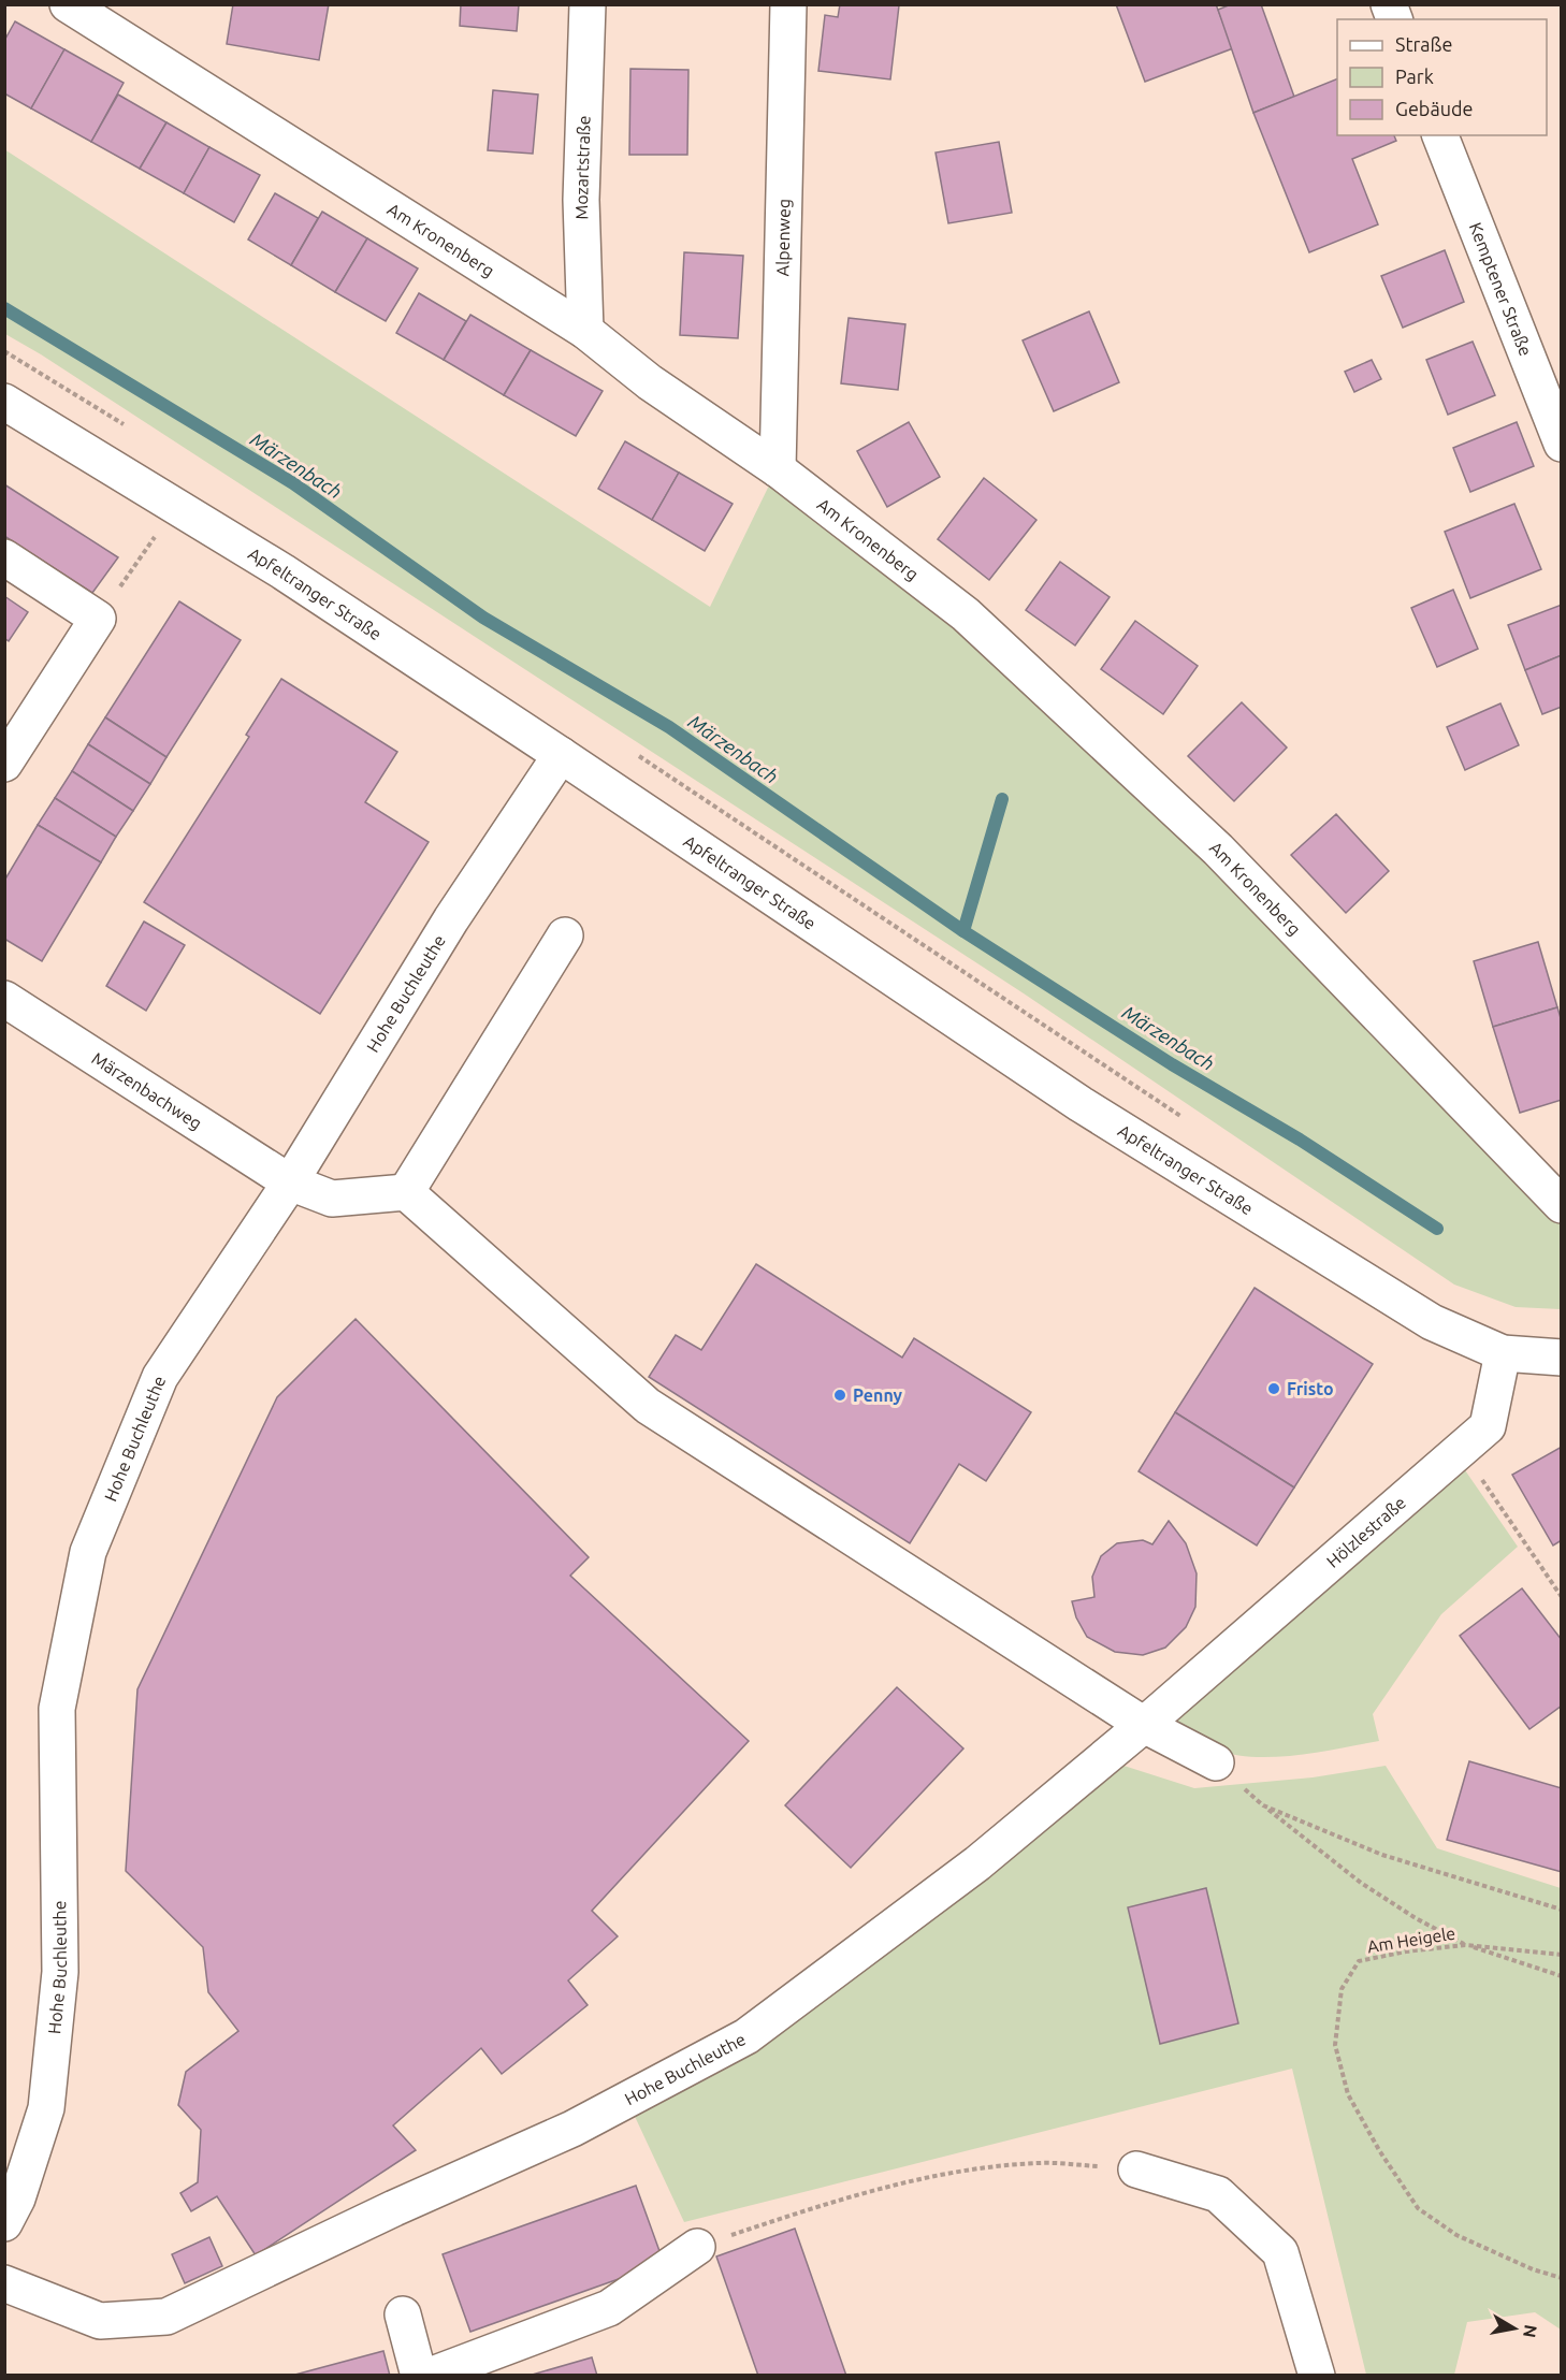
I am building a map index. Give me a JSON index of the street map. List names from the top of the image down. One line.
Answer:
{"streets":{"street":["Mozartstraße","Alpenweg","Am Kronenberg","Kemptener Straße","Apfeltranger Straße","Hohe Buchleuthe","Märzenbachweg","Hölzlestraße"],"path":["Am Heigele"]},"crossings":[["Mozartstraße","Am Kronenberg"],["Alpenweg","Am Kronenberg"],["Apfeltranger Straße","Hohe Buchleuthe"],["Hohe Buchleuthe","Märzenbachweg"],["Hohe Buchleuthe","Hölzlestraße"]],"water":["Märzenbach"],"places":["Fristo","Penny"],"legend":["Straße","Park","Gebäude"],"north":"right"}
